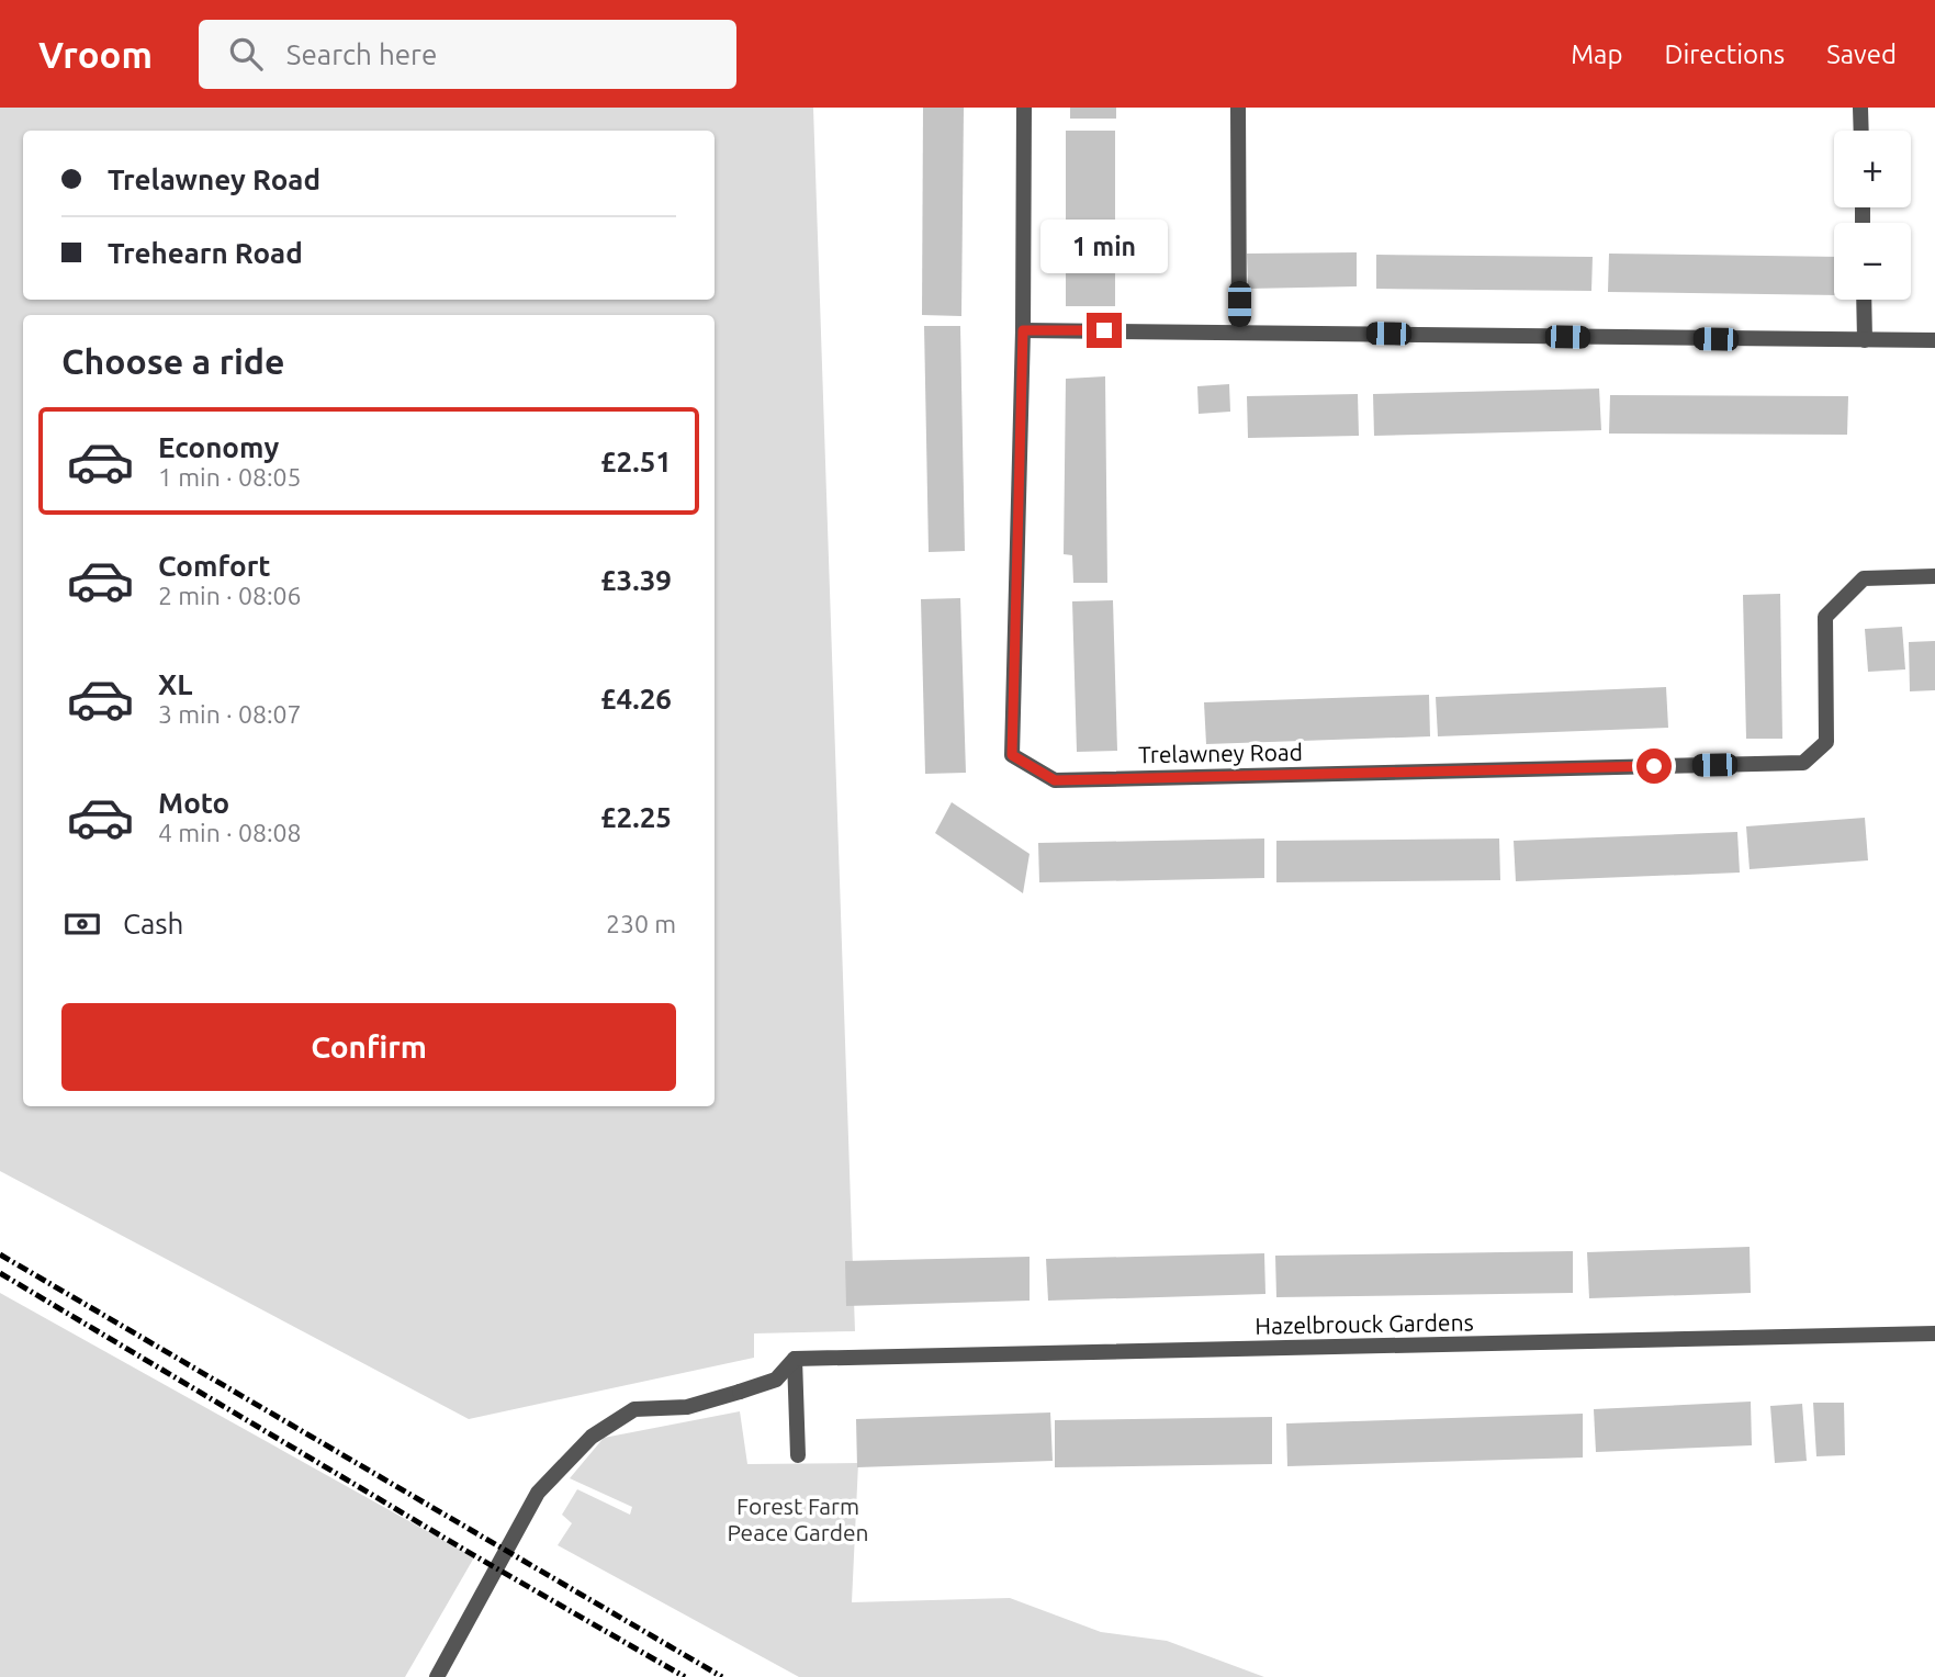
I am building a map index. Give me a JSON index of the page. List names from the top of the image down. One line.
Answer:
{"streets":{"street":["Trelawney Road","Hazelbrouck Gardens"]},"parks":["Forest Farm Peace Garden"],"page":{"header":"Vroom","search":"Search here","nav":["Map","Directions","Saved"],"map_buttons":["+","−"],"banner":["Trelawney Road","Trehearn Road"],"bubble":"1 min","heading":"Choose a ride","list":[{"name":"Economy","note":"1 min · 08:05","value":"£2.51"},{"name":"Comfort","note":"2 min · 08:06","value":"£3.39"},{"name":"XL","note":"3 min · 08:07","value":"£4.26"},{"name":"Moto","note":"4 min · 08:08","value":"£2.25"}],"pay":["Cash","230 m"],"buttons":"Confirm"}}
